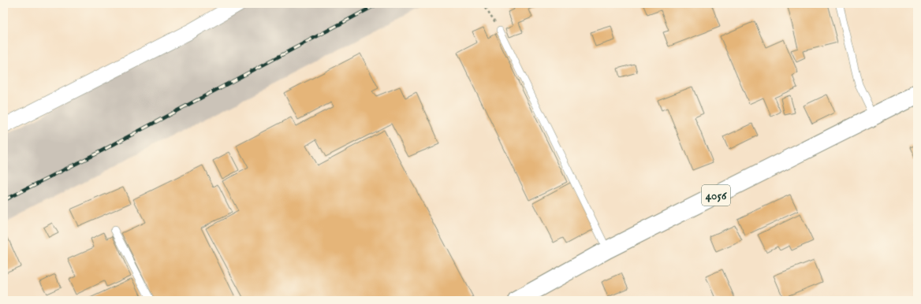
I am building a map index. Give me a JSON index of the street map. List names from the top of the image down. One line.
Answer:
{"streets":{"main road":["4056"]}}
